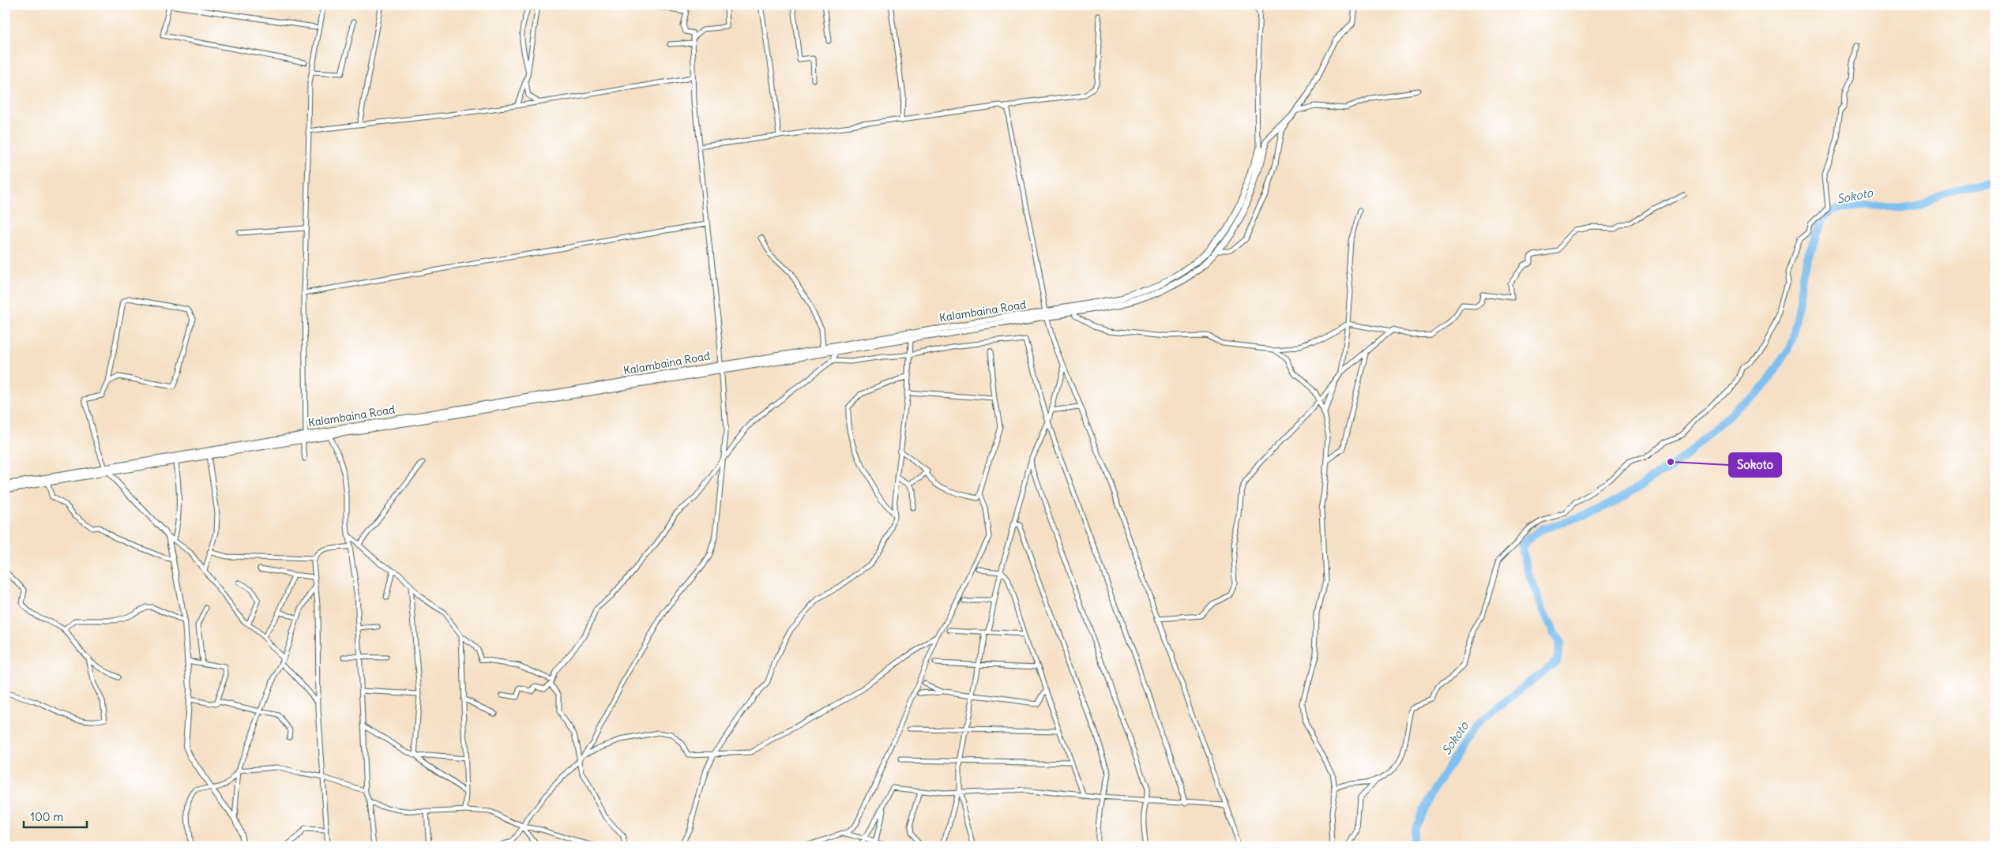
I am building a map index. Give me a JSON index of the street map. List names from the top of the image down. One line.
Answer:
{"streets":{"main road":["Kalambaina Road"]},"water":["Sokoto"],"places":["Sokoto"],"scale_bar":"100 m"}
